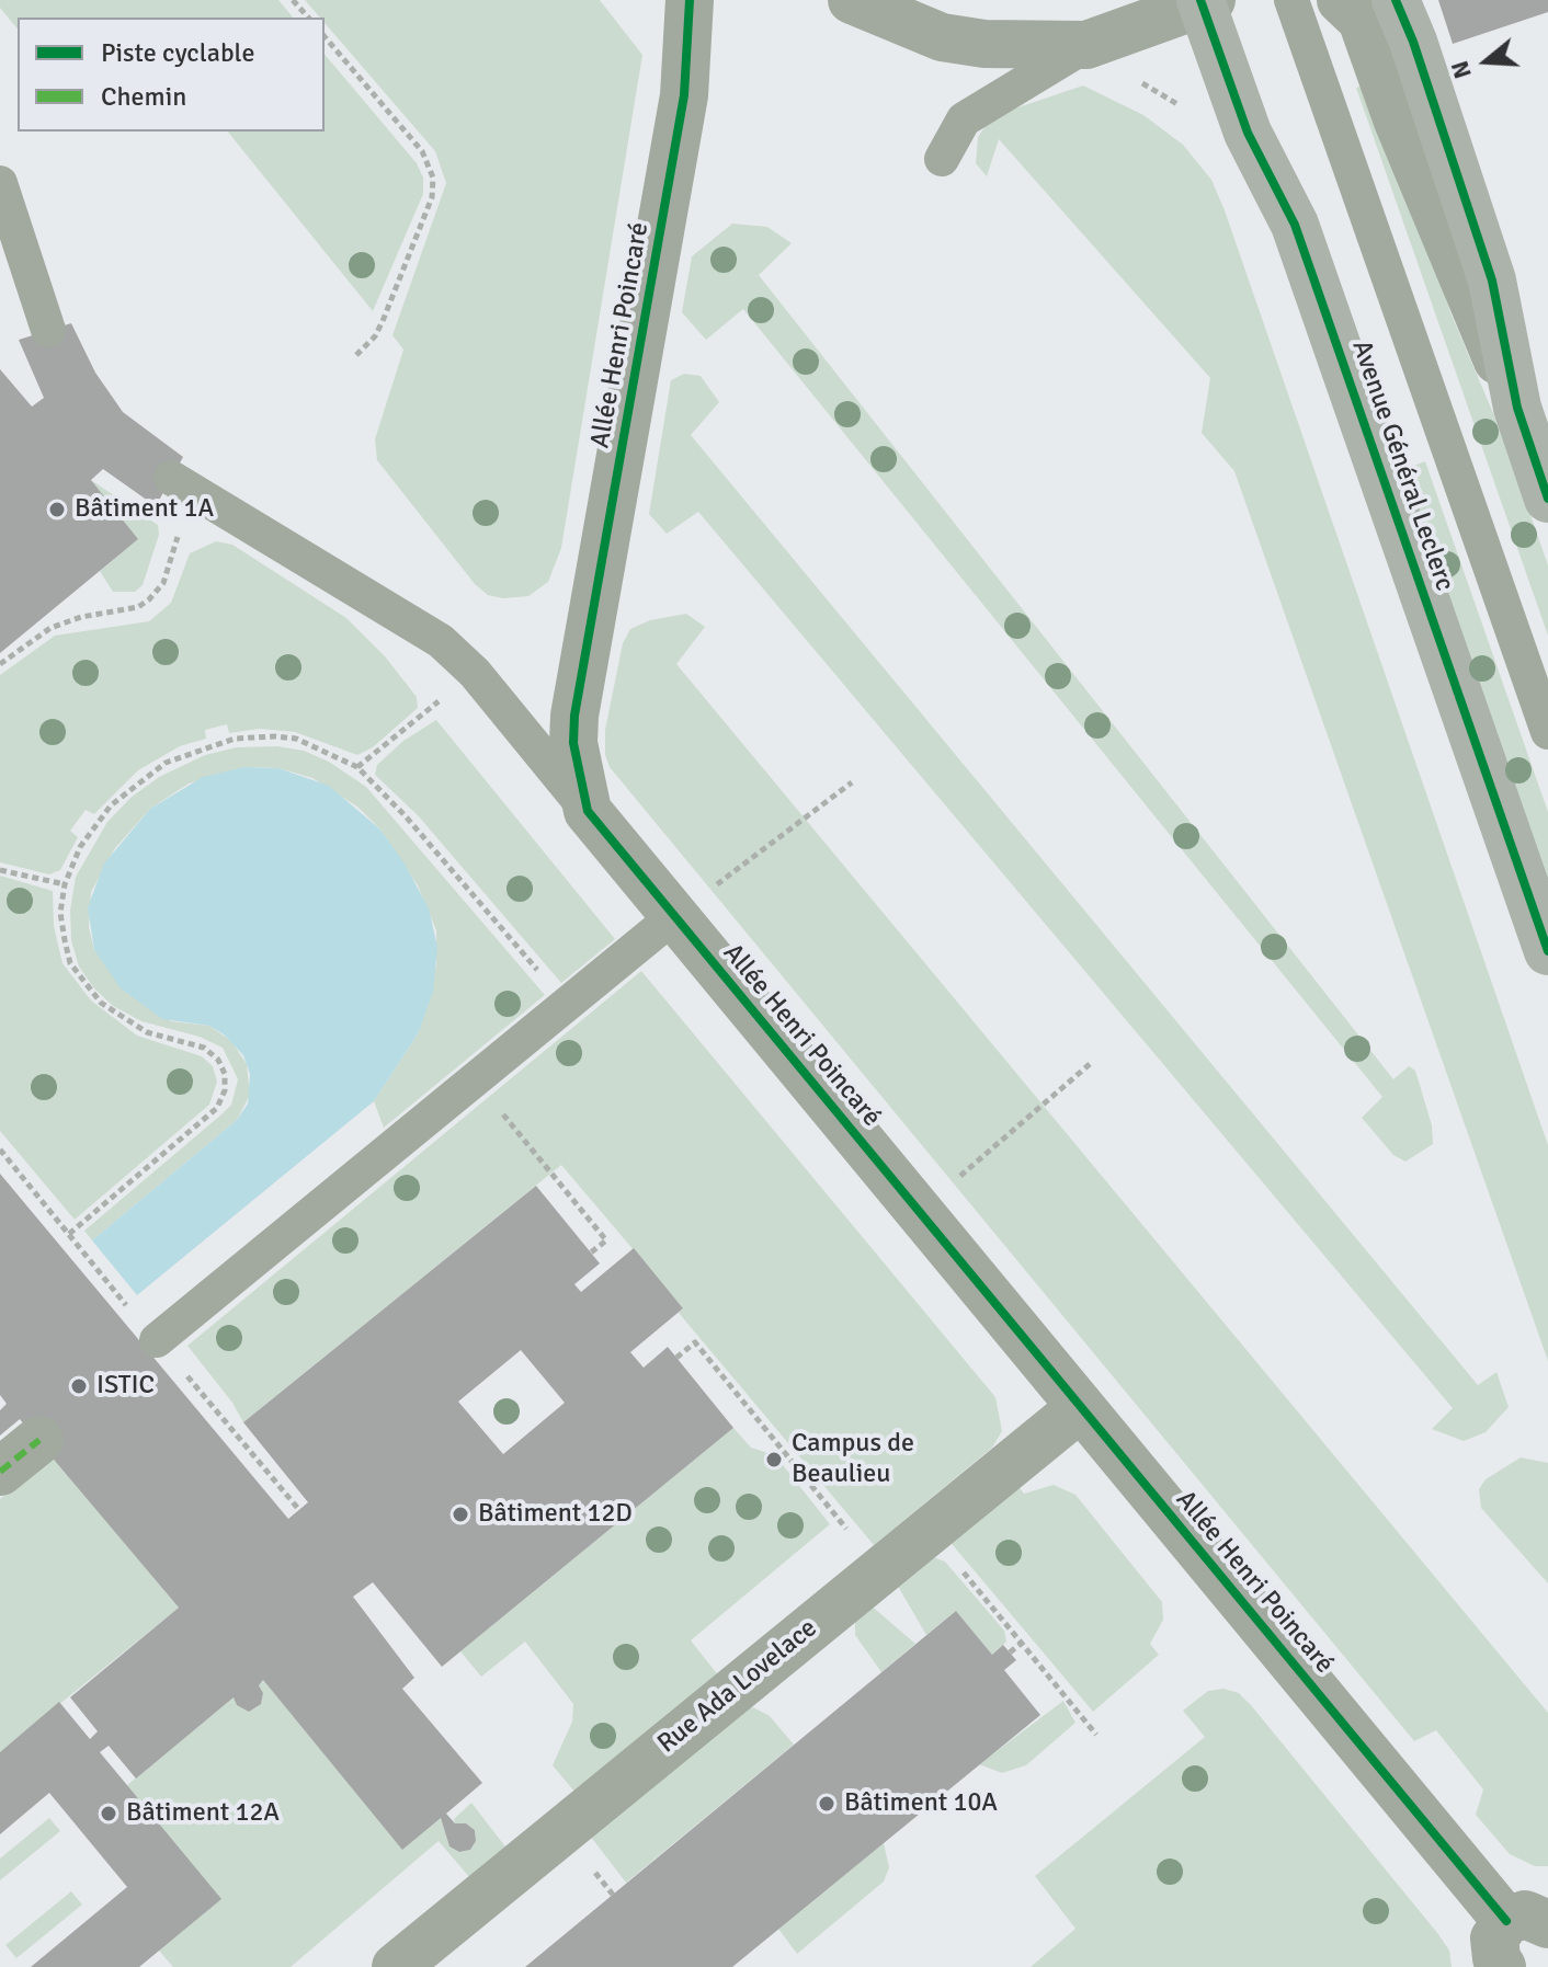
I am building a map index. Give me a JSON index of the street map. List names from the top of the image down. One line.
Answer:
{"streets":{"main road":["Avenue Général Leclerc"],"street":["Allée Henri Poincaré","Rue Ada Lovelace"]},"crossings":[["Allée Henri Poincaré","Rue Ada Lovelace"]],"places":["Bâtiment 1A","ISTIC","Campus de Beaulieu","Bâtiment 12D","Bâtiment 10A","Bâtiment 12A"],"legend":["Piste cyclable","Chemin"],"north":"left"}
